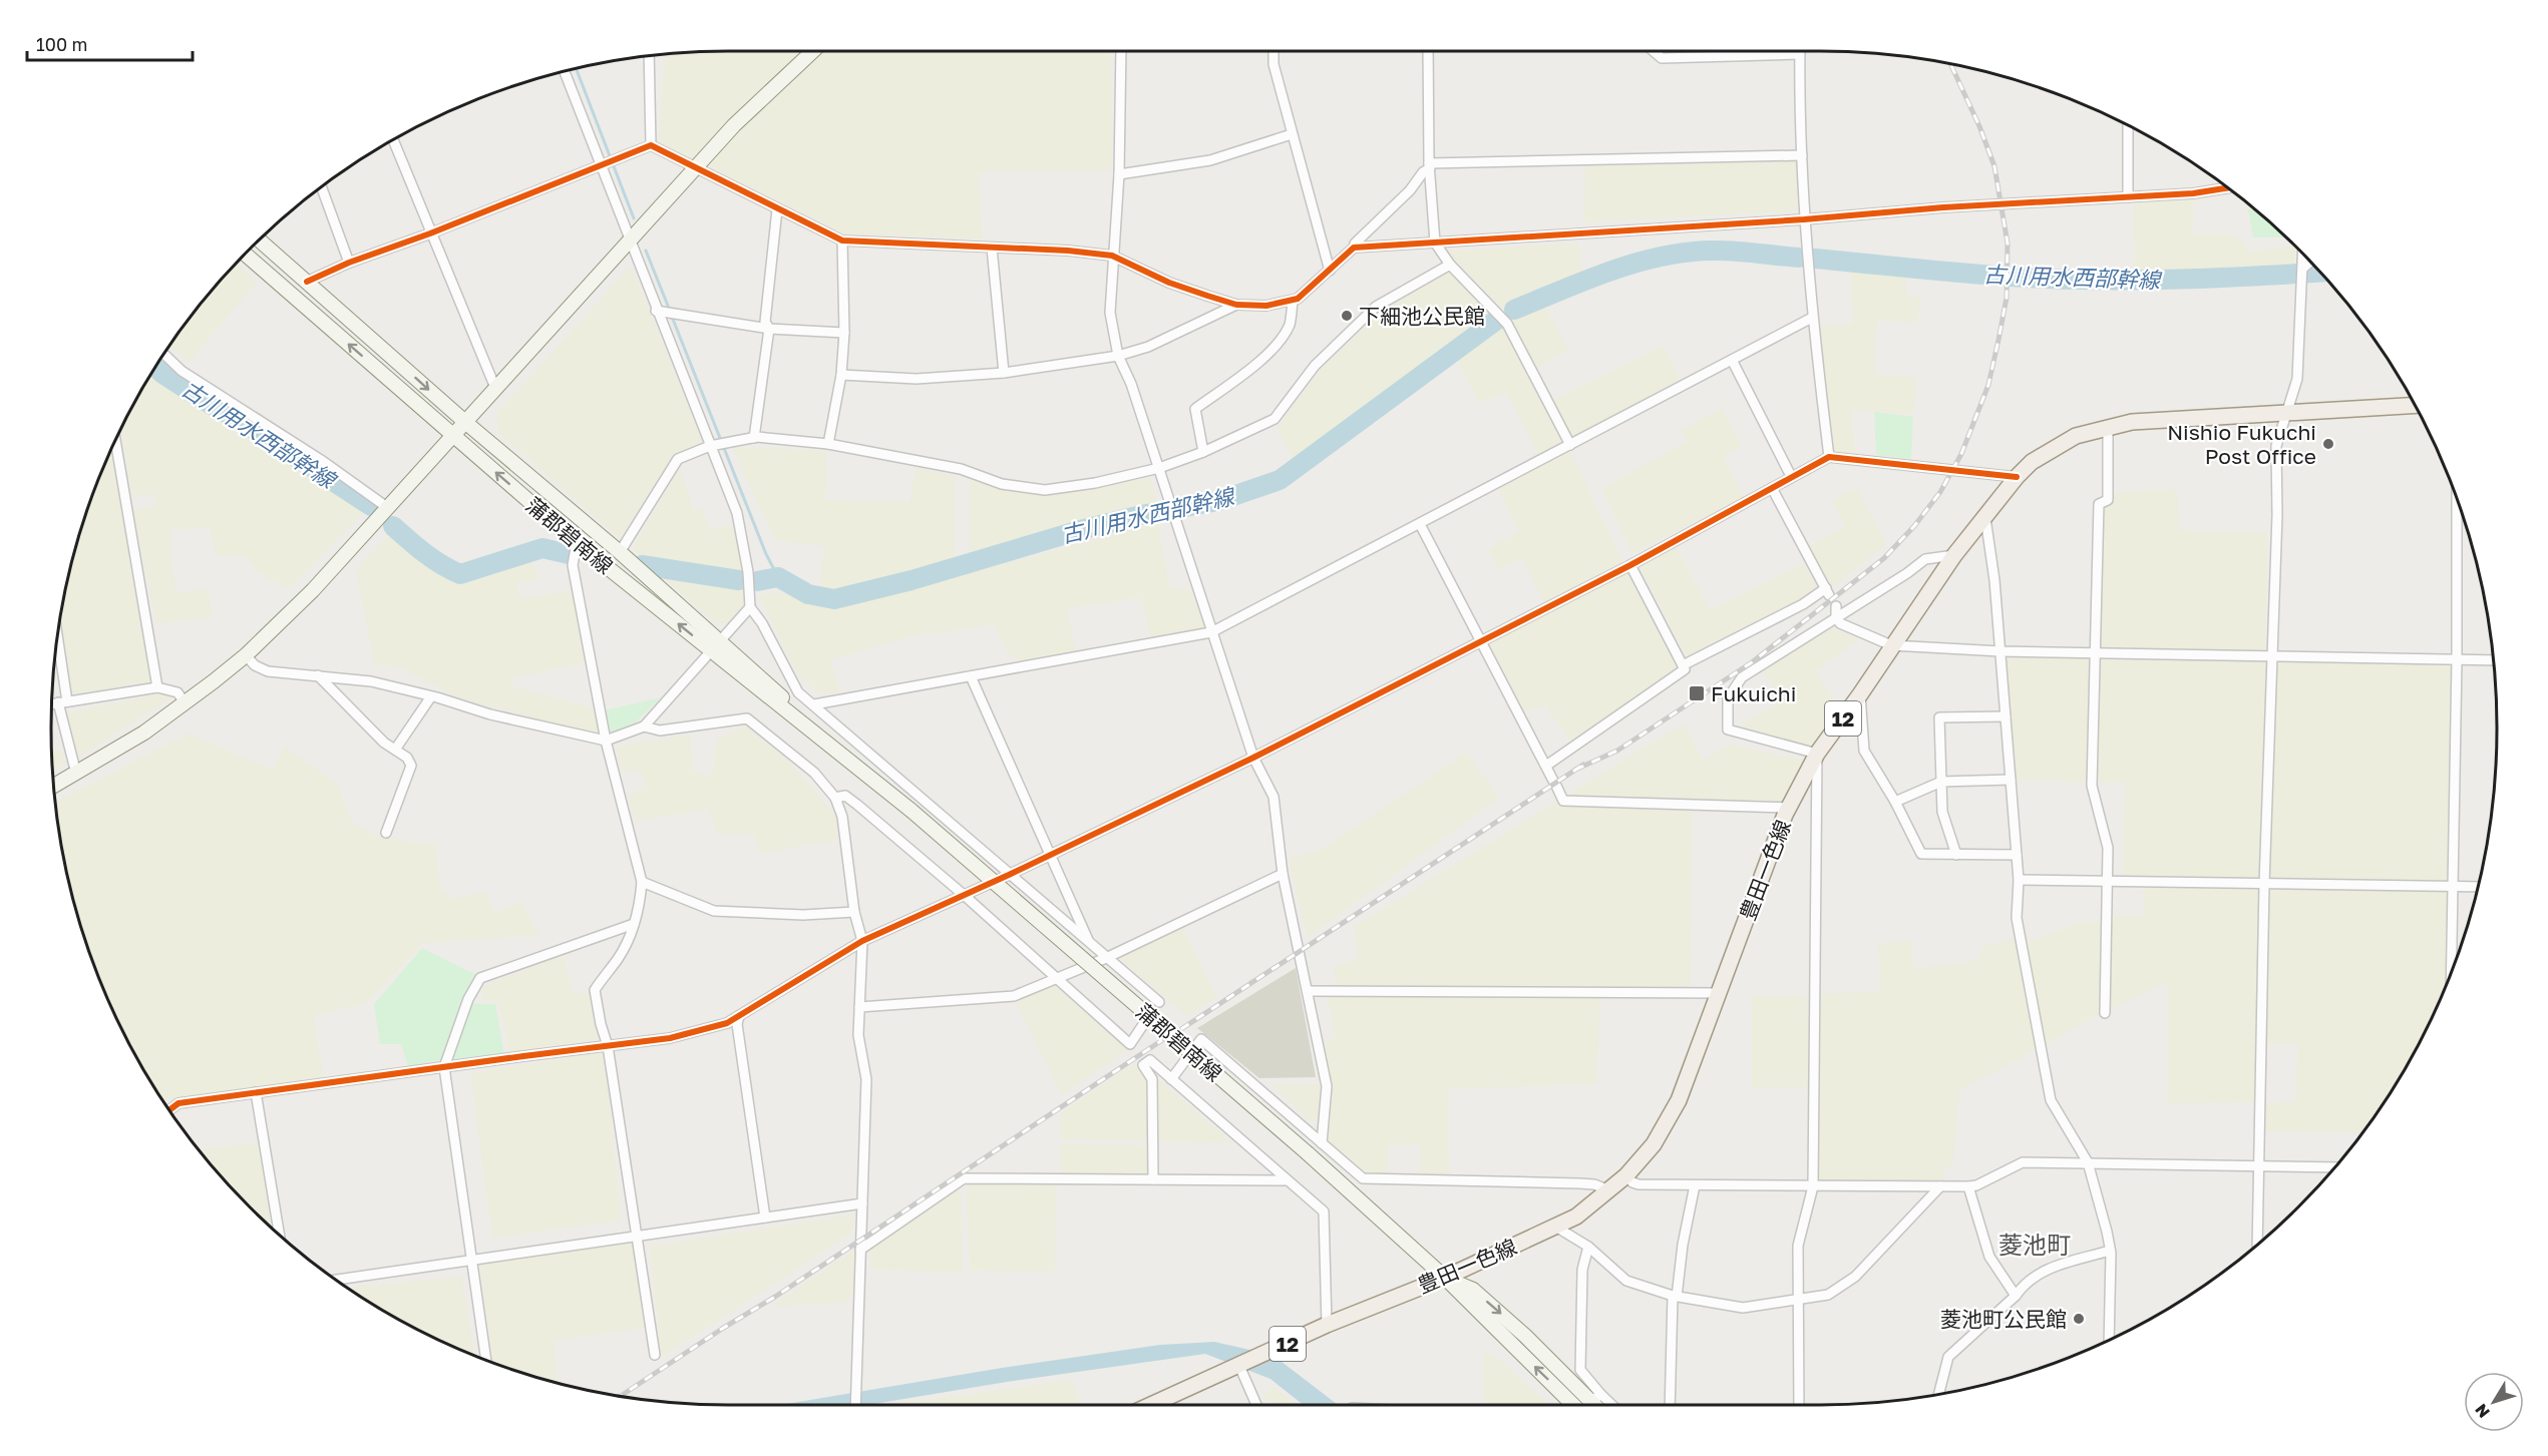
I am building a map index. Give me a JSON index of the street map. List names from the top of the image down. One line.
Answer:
{"streets":{"main road":["蒲郡碧南線","12","豊田一色線"]},"crossings":[["蒲郡碧南線","豊田一色線"]],"districts":["菱池町"],"water":["古川用水西部幹線"],"places":{"other":["下細池公民館","Nishio Fukuchi Post Office","菱池町公民館"],"transit":["Fukuichi"]},"scale_bar":"100 m","north":"bottom left"}
